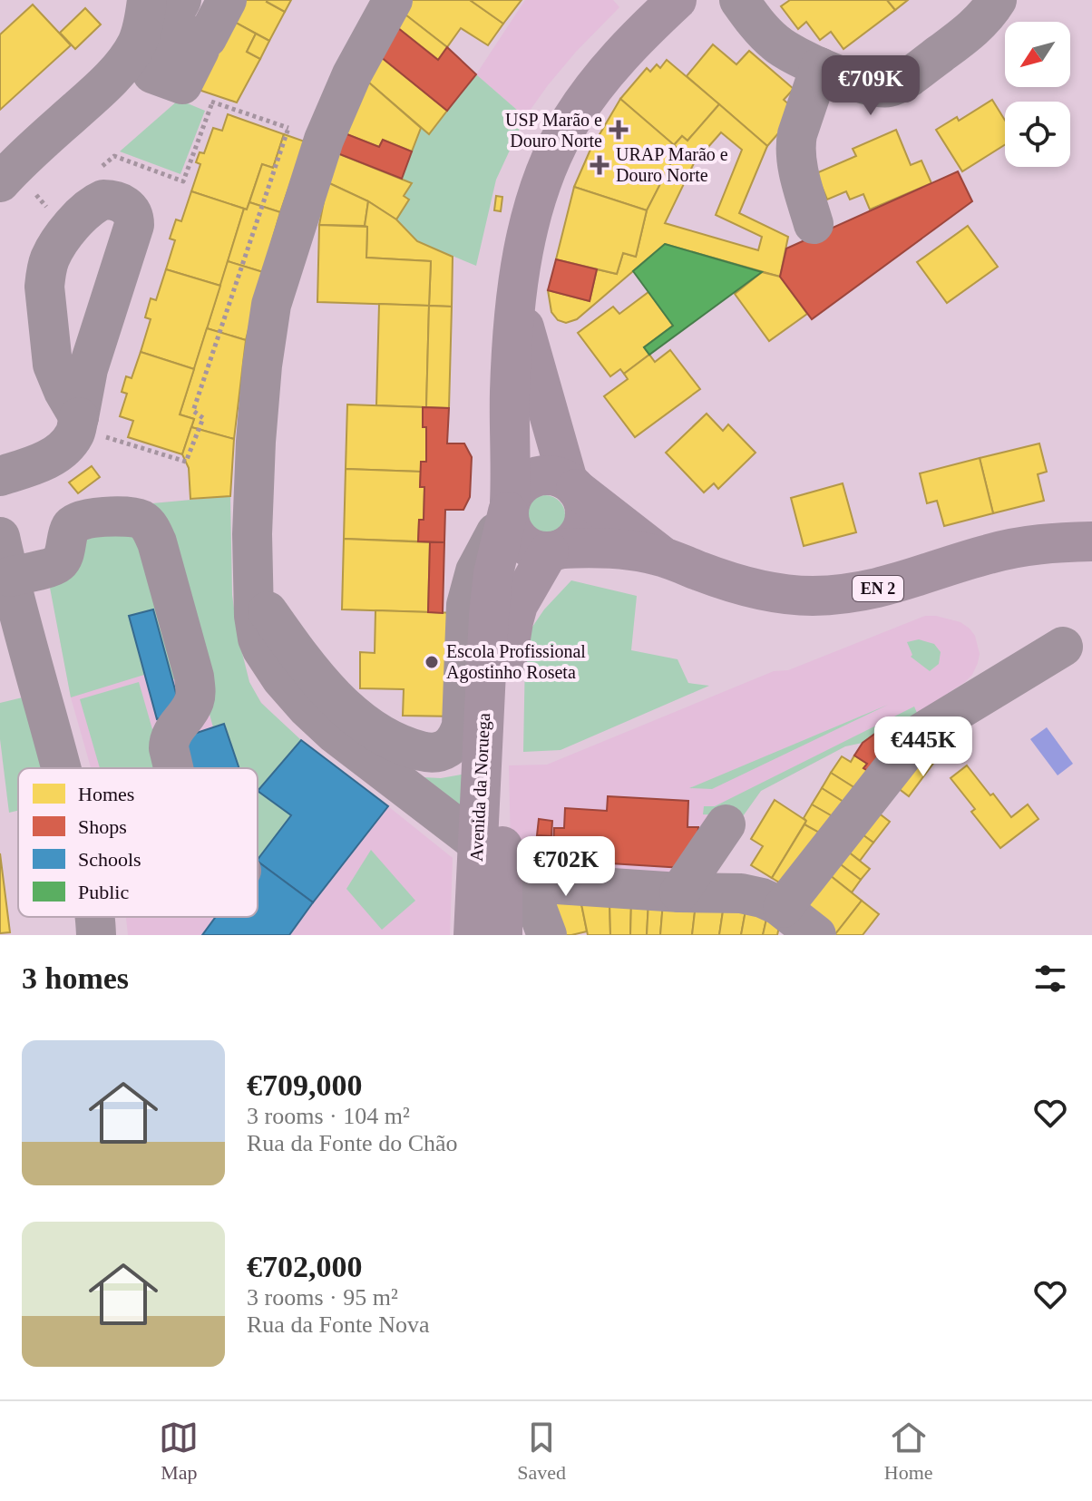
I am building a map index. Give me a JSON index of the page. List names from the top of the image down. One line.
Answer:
{"streets":{"main road":["EN 2","Avenida da Noruega"]},"crossings":[["EN 2","Avenida da Noruega"]],"places":{"health":["USP Marão e Douro Norte","URAP Marão e Douro Norte"],"other":["Escola Profissional Agostinho Roseta"]},"legend":["Homes","Shops","Schools","Public"],"north":"bottom left","page":{"price":["€709K","€445K","€702K"],"heading":"3 homes","list":[{"name":"€709,000","note":"3 rooms · 104 m² · Rua da Fonte do Chão"},{"name":"€702,000","note":"3 rooms · 95 m² · Rua da Fonte Nova"}],"tabs":["Map","Saved","Home"]}}
